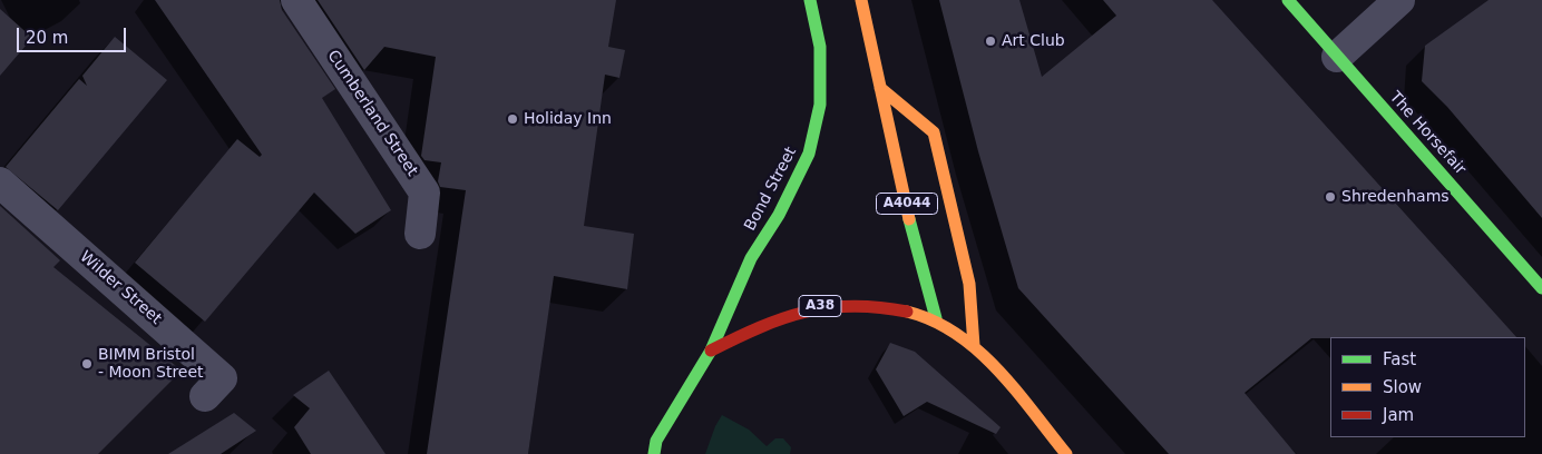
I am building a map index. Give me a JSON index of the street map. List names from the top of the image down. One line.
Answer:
{"streets":{"main road":["The Horsefair","Bond Street","A4044","A38"],"street":["Cumberland Street","Wilder Street"]},"crossings":[["Bond Street","A38"],["A4044","A38"]],"places":["Art Club","Holiday Inn","Shredenhams","BIMM Bristol - Moon Street"],"legend":["Fast","Slow","Jam"],"scale_bar":"20 m"}
